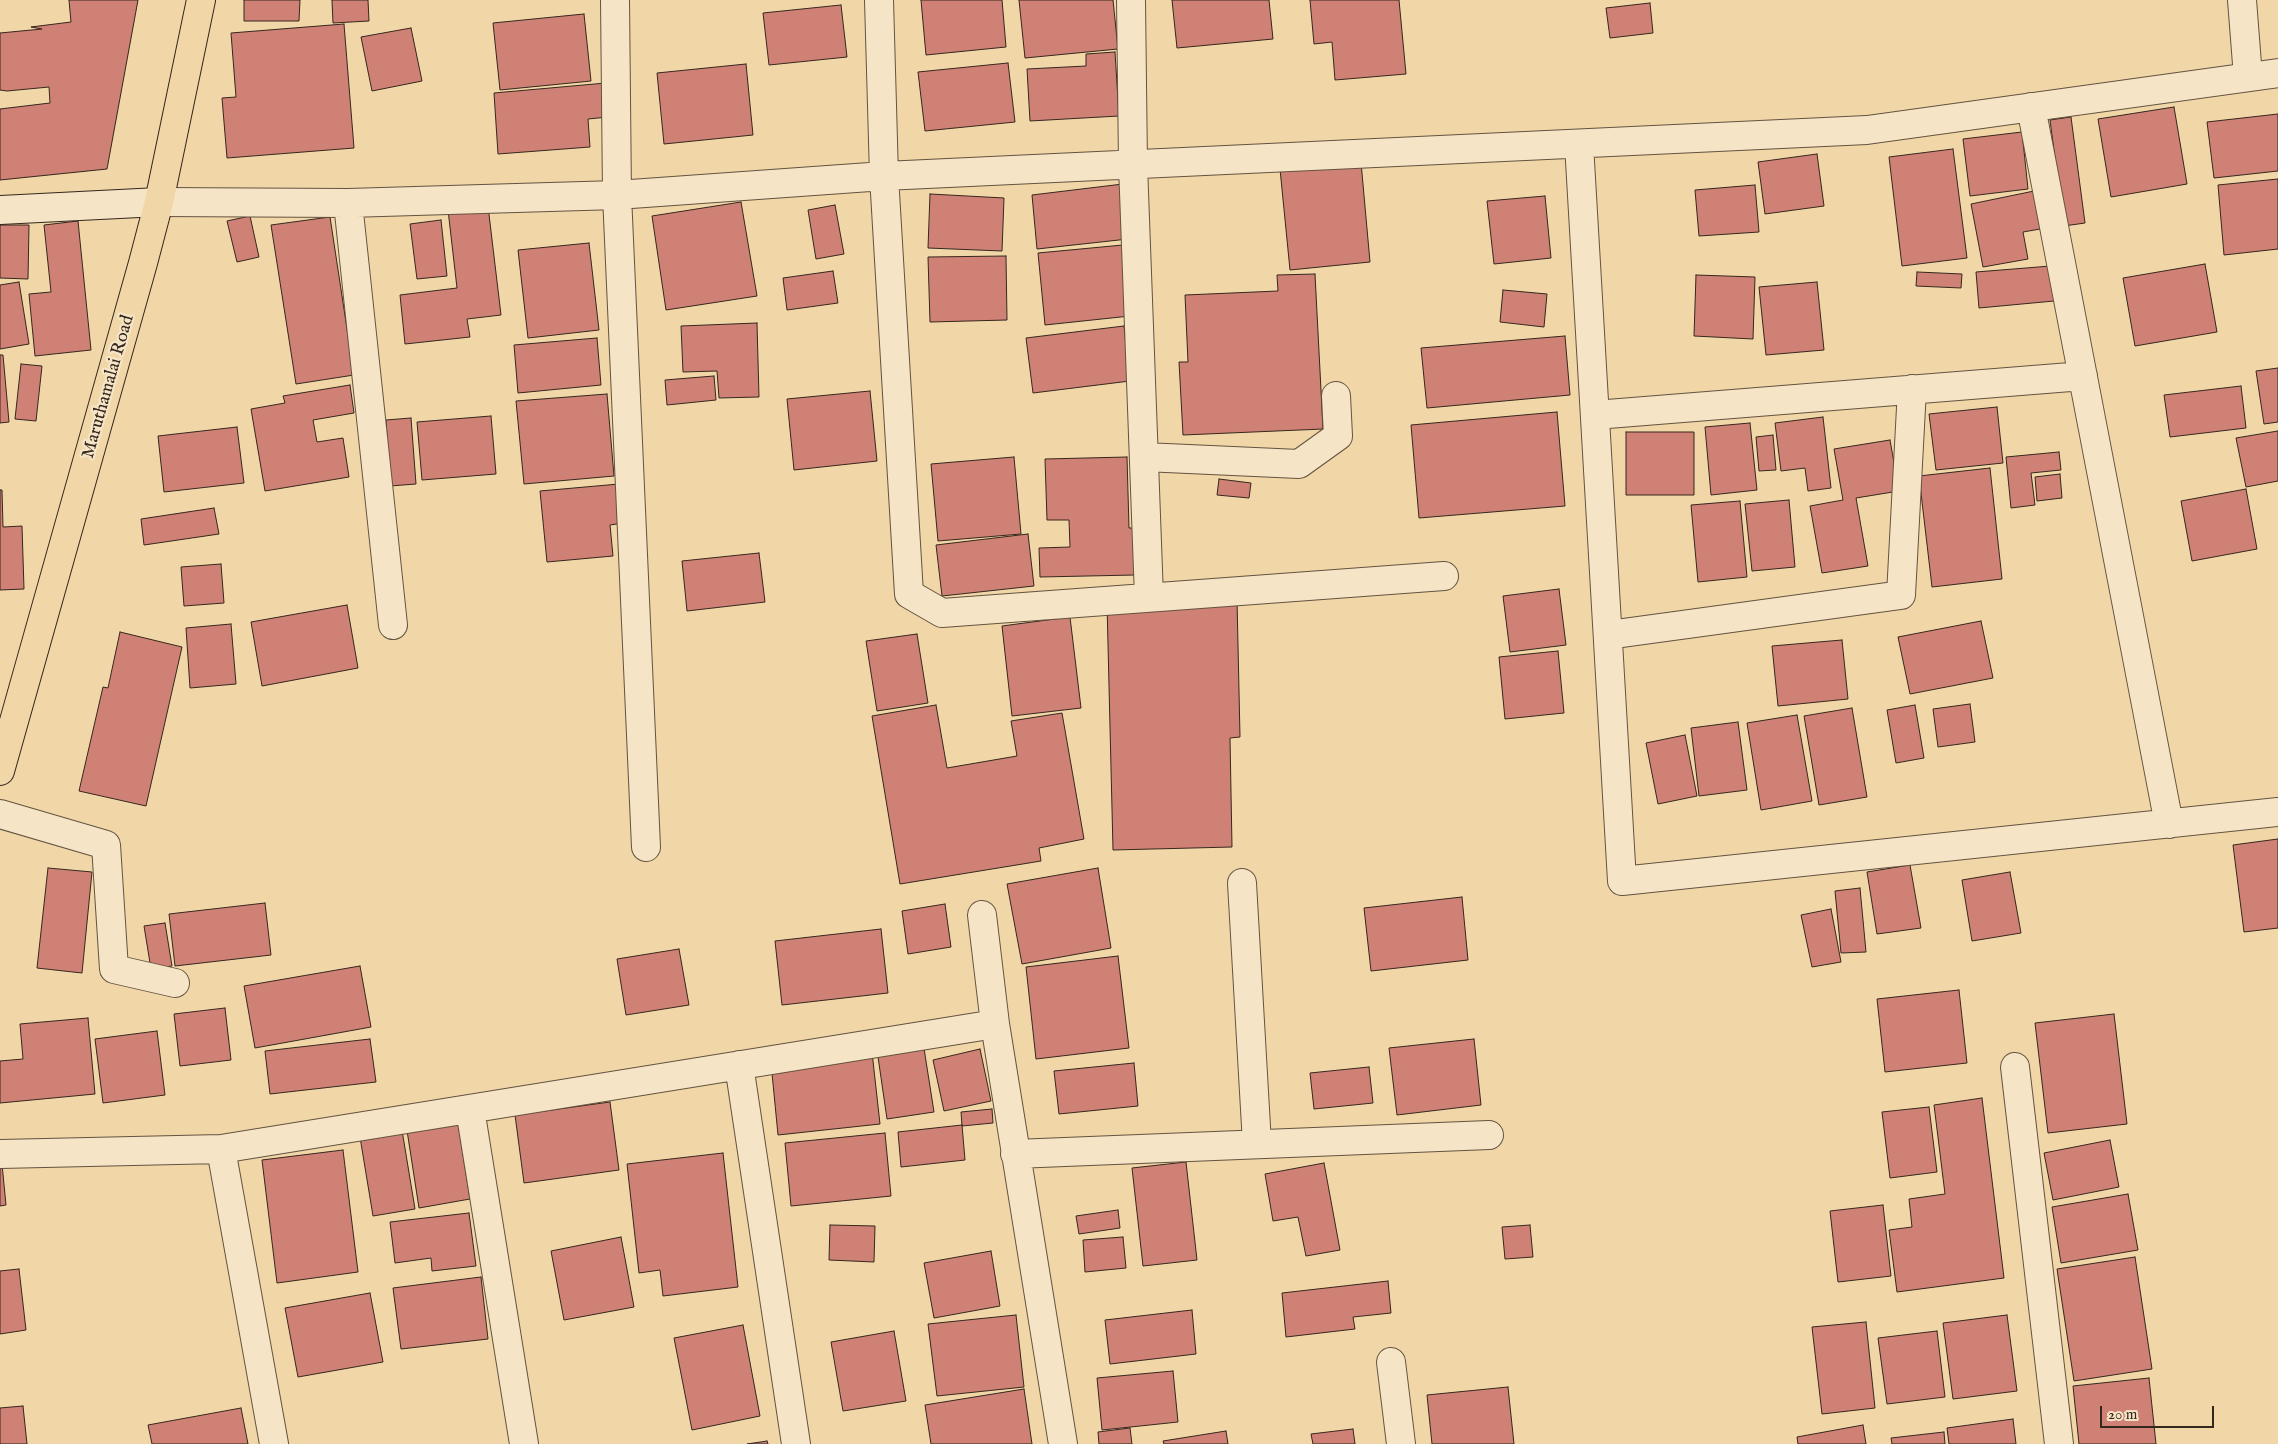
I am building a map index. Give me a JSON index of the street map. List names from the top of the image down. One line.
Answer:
{"streets":{"main road":["Maruthamalai Road"]},"scale_bar":"20 m"}
